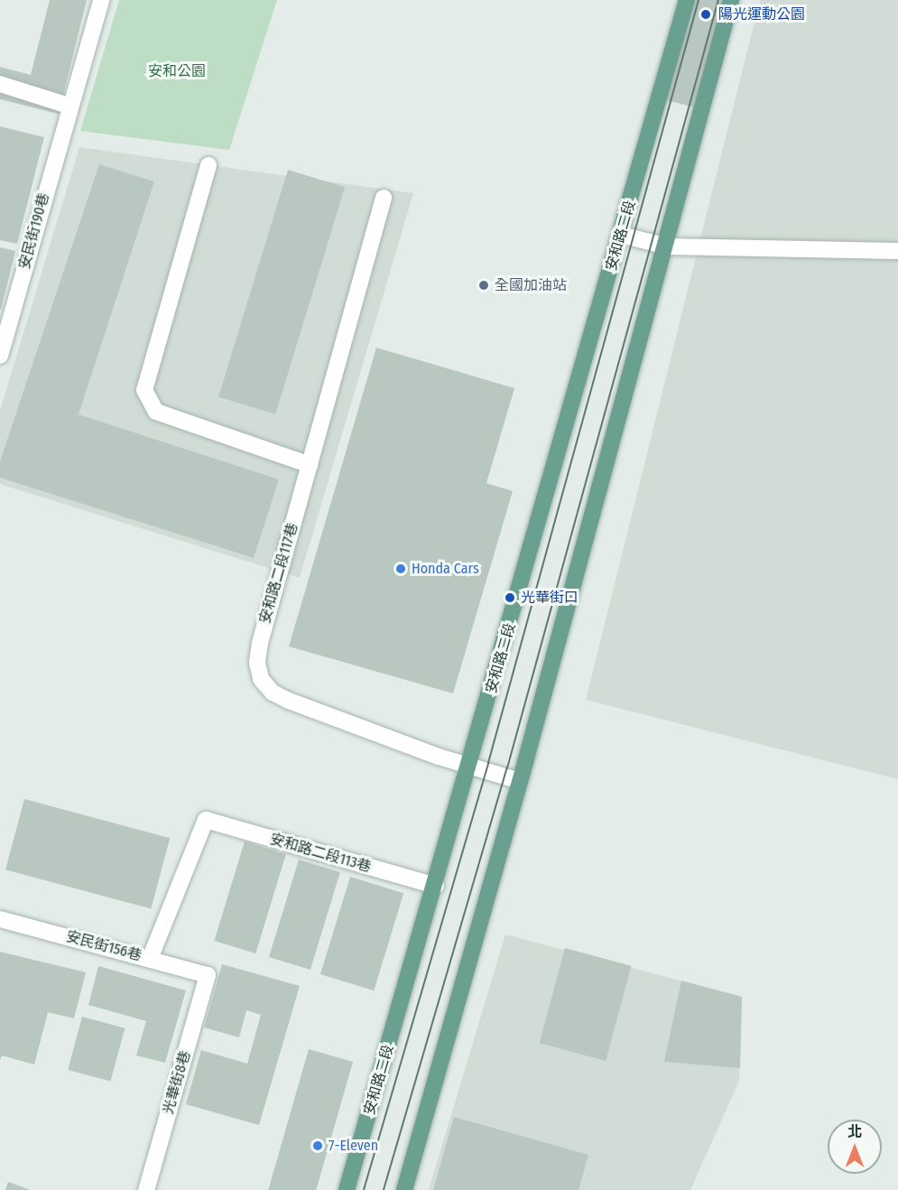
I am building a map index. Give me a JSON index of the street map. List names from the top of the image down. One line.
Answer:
{"streets":{"main road":["安和路二段"],"street":["安民街190巷","安和路二段117巷","安和路二段113巷","安民街156巷","光華街8巷"]},"crossings":[["安和路二段","安和路二段117巷"],["安和路二段","安和路二段113巷"],["安和路二段113巷","安民街156巷"],["安民街156巷","光華街8巷"]],"parks":["安和公園"],"places":["陽光運動公園","全國加油站","Honda Cars","光華街口","7-Eleven"],"north":"top"}
